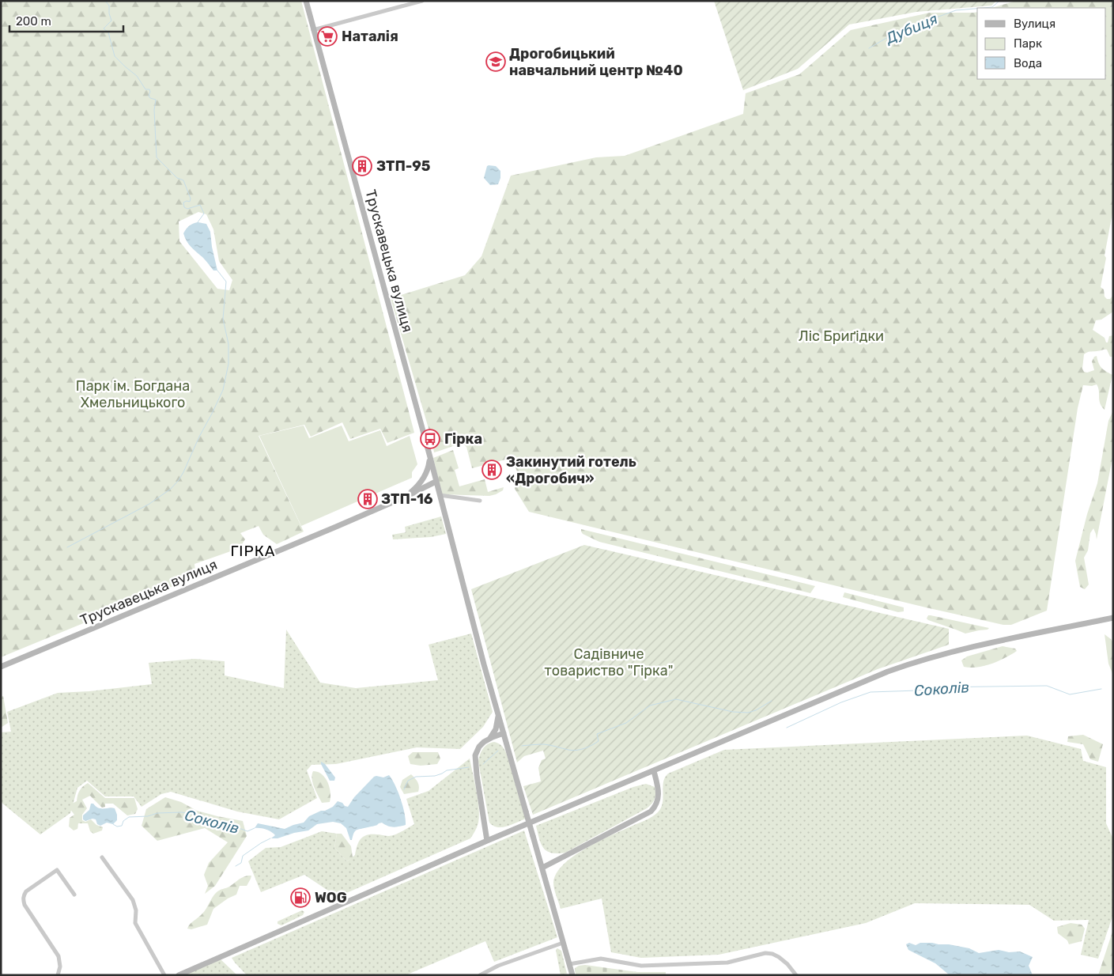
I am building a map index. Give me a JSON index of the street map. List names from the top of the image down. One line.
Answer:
{"streets":{"main road":["Трускавецька вулиця"]},"districts":["ГІРКА"],"water":["Дубиця","Соколів"],"parks":["Ліс Бриґідки","Парк ім. Богдана Хмельницького","Садівниче товариство \"Гірка\""],"places":{"supermarket":["Наталія"],"school or university":["Дрогобицький навчальний центр №40"],"building":["ЗТП-95","Закинутий готель «Дрогобич»","ЗТП-16"],"bus stop":["Гірка"],"fuel station":["WOG"]},"legend":["Вулиця","Парк","Вода"],"scale_bar":"200 m"}
